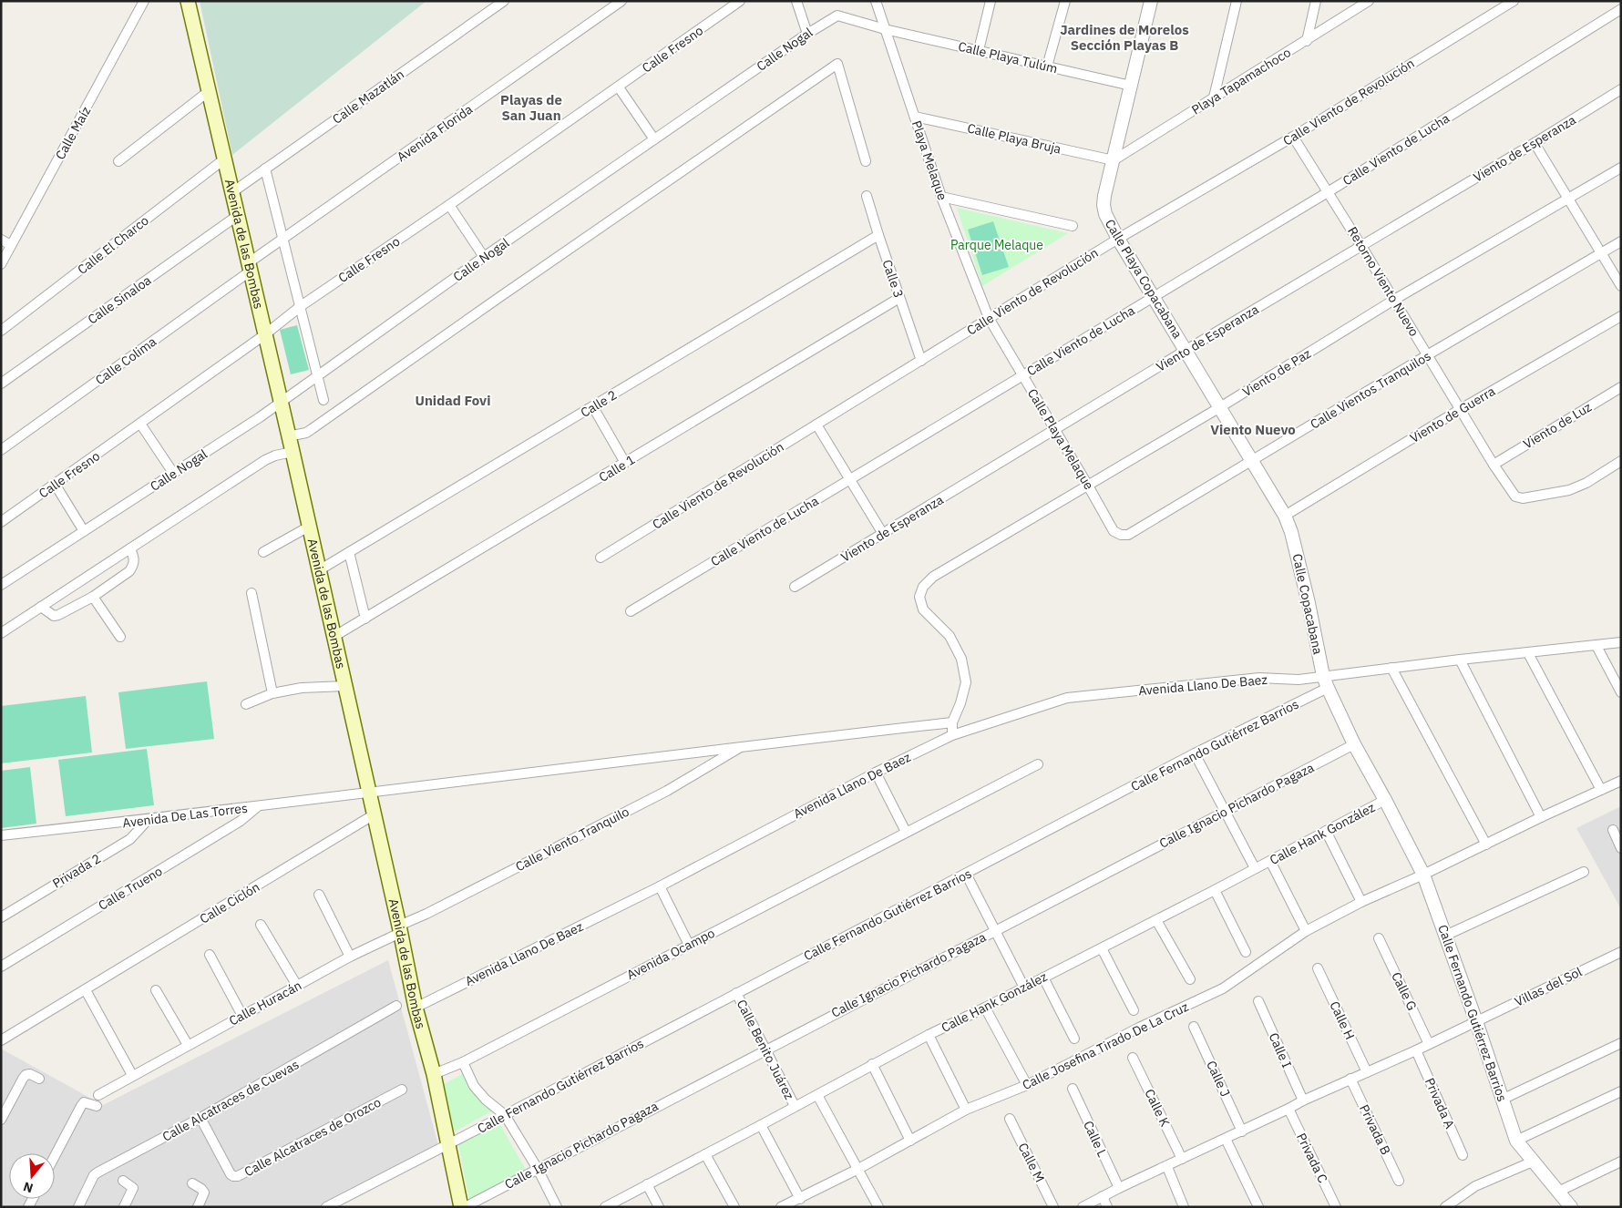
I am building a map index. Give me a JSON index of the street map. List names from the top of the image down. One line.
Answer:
{"streets":{"main road":["Avenida de las Bombas"],"street":["Calle Fresno","Calle Nogal","Calle Playa Tulúm","Playa Tapamachoco","Calle Mazatlán","Calle Viento de Revolución","Calle Maíz","Avenida Florida","Calle Playa Bruja","Viento de Esperanza","Calle Viento de Lucha","Playa Melaque","Calle El Charco","Calle 3","Calle Playa Copacabana","Retorno Viento Nuevo","Calle Sinaloa","Calle Colima","Viento de Paz","Calle Vientos Tranquilos","Calle 2","Viento de Guerra","Viento de Luz","Calle Playa Melaque","Calle 1","Calle Copacabana","Avenida Llano De Baez","Calle Fernando Gutiérrez Barrios","Calle Ignacio Pichardo Pagaza","Avenida De Las Torres","Calle Hank González","Calle Viento Tranquilo","Privada 2","Calle Trueno","Calle Ciclón","Avenida Ocampo","Villas del Sol","Calle G","Calle Huracán","Calle H","Calle Josefina Tirado De La Cruz","Calle Benito Juárez","Calle I","Calle J","Calle Alcatraces de Cuevas","Privada A","Calle K","Privada B","Calle Alcatraces de Orozco","Calle L","Privada C","Calle M"]},"crossings":[["Calle Fresno","Avenida de las Bombas"],["Calle Nogal","Calle Playa Tulúm"],["Calle Nogal","Playa Melaque"],["Calle Nogal","Avenida de las Bombas"],["Calle Playa Tulúm","Playa Melaque"],["Calle Playa Tulúm","Calle Playa Copacabana"],["Playa Tapamachoco","Calle Playa Bruja"],["Playa Tapamachoco","Calle Playa Copacabana"],["Calle Mazatlán","Avenida de las Bombas"],["Calle Viento de Revolución","Playa Melaque"],["Calle Viento de Revolución","Calle 3"],["Calle Viento de Revolución","Calle Playa Copacabana"],["Calle Viento de Revolución","Retorno Viento Nuevo"],["Calle Viento de Revolución","Calle Playa Melaque"],["Avenida Florida","Avenida de las Bombas"],["Avenida Florida","Calle Colima"],["Calle Playa Bruja","Playa Melaque"],["Calle Playa Bruja","Calle Playa Copacabana"],["Viento de Esperanza","Calle Playa Copacabana"],["Viento de Esperanza","Retorno Viento Nuevo"],["Viento de Esperanza","Calle Playa Melaque"],["Calle Viento de Lucha","Calle Playa Copacabana"],["Calle Viento de Lucha","Retorno Viento Nuevo"],["Calle Viento de Lucha","Calle Playa Melaque"],["Playa Melaque","Calle Playa Melaque"],["Avenida de las Bombas","Calle El Charco"],["Avenida de las Bombas","Calle Sinaloa"],["Avenida de las Bombas","Calle Colima"],["Avenida de las Bombas","Calle 2"],["Avenida de las Bombas","Calle 1"],["Avenida de las Bombas","Avenida Llano De Baez"],["Avenida de las Bombas","Calle Fernando Gutiérrez Barrios"],["Avenida de las Bombas","Calle Ignacio Pichardo Pagaza"],["Avenida de las Bombas","Avenida De Las Torres"],["Avenida de las Bombas","Calle Viento Tranquilo"],["Avenida de las Bombas","Calle Ciclón"],["Avenida de las Bombas","Avenida Ocampo"],["Avenida de las Bombas","Calle Huracán"],["Calle 3","Calle 2"],["Calle 3","Calle 1"],["Calle Playa Copacabana","Viento de Paz"],["Calle Playa Copacabana","Calle Vientos Tranquilos"],["Calle Playa Copacabana","Viento de Guerra"],["Calle Playa Copacabana","Calle Copacabana"],["Retorno Viento Nuevo","Viento de Paz"],["Retorno Viento Nuevo","Calle Vientos Tranquilos"],["Retorno Viento Nuevo","Viento de Guerra"],["Retorno Viento Nuevo","Viento de Luz"],["Viento de Paz","Calle Playa Melaque"],["Viento de Paz","Avenida De Las Torres"],["Calle Vientos Tranquilos","Calle Playa Melaque"],["Calle Copacabana","Avenida Llano De Baez"],["Calle Copacabana","Calle Fernando Gutiérrez Barrios"],["Avenida Llano De Baez","Calle Fernando Gutiérrez Barrios"],["Calle Fernando Gutiérrez Barrios","Calle Ignacio Pichardo Pagaza"],["Calle Fernando Gutiérrez Barrios","Calle Hank González"],["Calle Fernando Gutiérrez Barrios","Villas del Sol"],["Calle Fernando Gutiérrez Barrios","Calle Josefina Tirado De La Cruz"],["Calle Fernando Gutiérrez Barrios","Calle Benito Juárez"],["Calle Ignacio Pichardo Pagaza","Calle Benito Juárez"],["Avenida De Las Torres","Calle Viento Tranquilo"],["Avenida De Las Torres","Privada 2"],["Avenida De Las Torres","Calle Trueno"],["Calle Hank González","Calle Benito Juárez"],["Calle Viento Tranquilo","Calle Huracán"],["Villas del Sol","Calle G"],["Villas del Sol","Calle H"],["Villas del Sol","Calle I"],["Villas del Sol","Calle J"],["Villas del Sol","Privada A"],["Villas del Sol","Calle K"],["Villas del Sol","Privada B"],["Villas del Sol","Calle L"],["Villas del Sol","Privada C"],["Calle Alcatraces de Cuevas","Calle Alcatraces de Orozco"]],"districts":["Jardines de Morelos Sección Playas B","Playas de San Juan","Unidad Fovi","Viento Nuevo"],"parks":["Parque Melaque"],"north":"bottom"}
